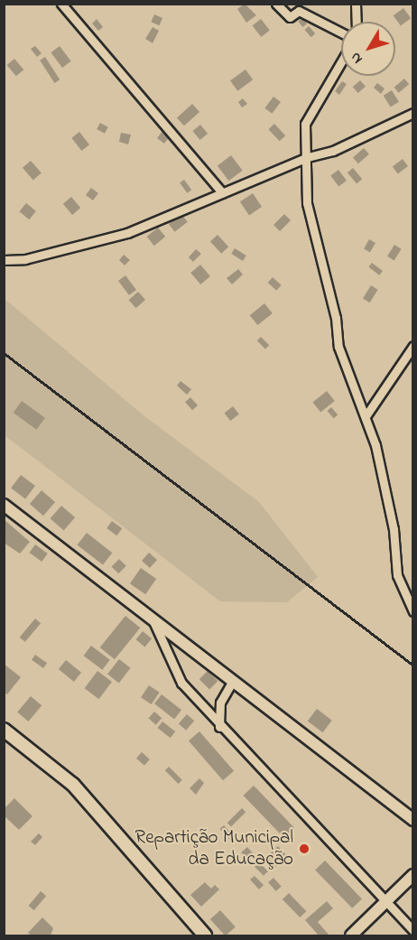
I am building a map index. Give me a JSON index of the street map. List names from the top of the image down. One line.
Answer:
{"places":["Repartição Municipal da Educação"],"north":"bottom left"}
